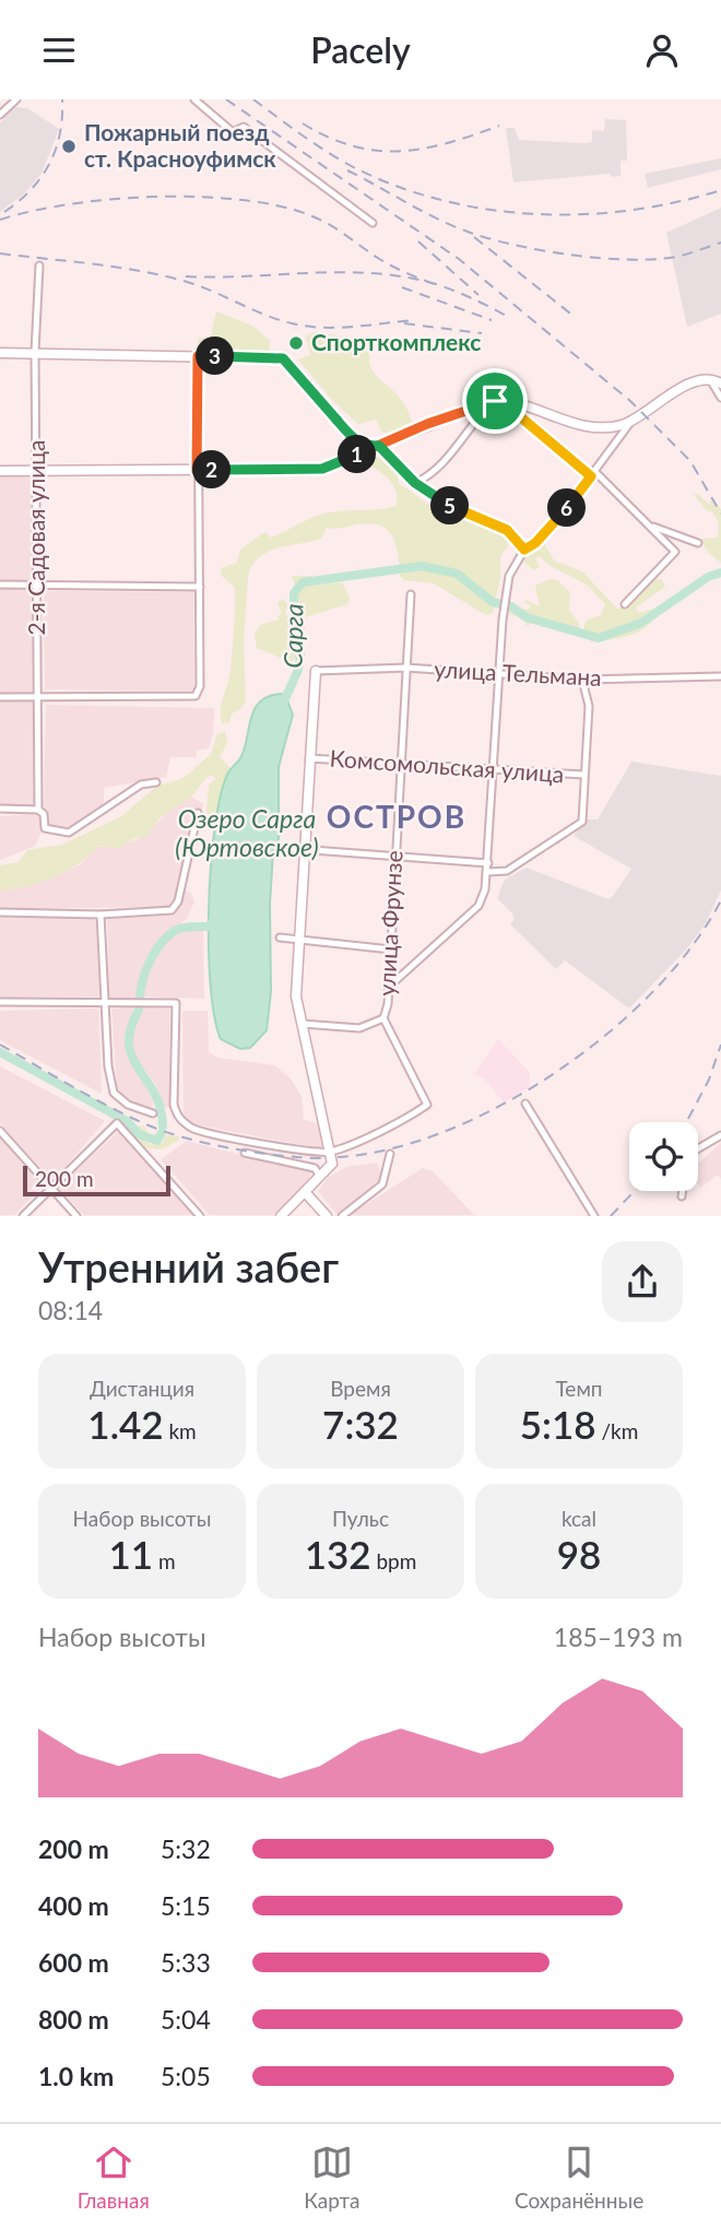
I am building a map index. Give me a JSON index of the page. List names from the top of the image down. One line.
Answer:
{"streets":{"street":["2-я Садовая улица","улица Тельмана","Комсомольская улица","улица Фрунзе"]},"crossings":[["улица Тельмана","улица Фрунзе"],["Комсомольская улица","улица Фрунзе"]],"districts":["ОСТРОВ"],"water":["Сарга","Озеро Сарга (Юртовское)"],"places":["Пожарный поезд ст. Красноуфимск","Спорткомплекс"],"scale_bar":"200 m","page":{"header":"Pacely","pins":["3","1","2","5","6"],"scale":"200 m","heading":["Утренний забег","08:14"],"stats":[["Дистанция","1.42 km"],["Время","7:32"],["Темп","5:18 /km"],["Набор высоты","11 m"],["Пульс","132 bpm"],["kcal","98"]],"chart":["Набор высоты","185–193 m"],"list":[{"name":"200 m","note":"5:32"},{"name":"400 m","note":"5:15"},{"name":"600 m","note":"5:33"},{"name":"800 m","note":"5:04"},{"name":"1.0 km","note":"5:05"}],"tabs":["Главная","Карта","Сохранённые"]}}
